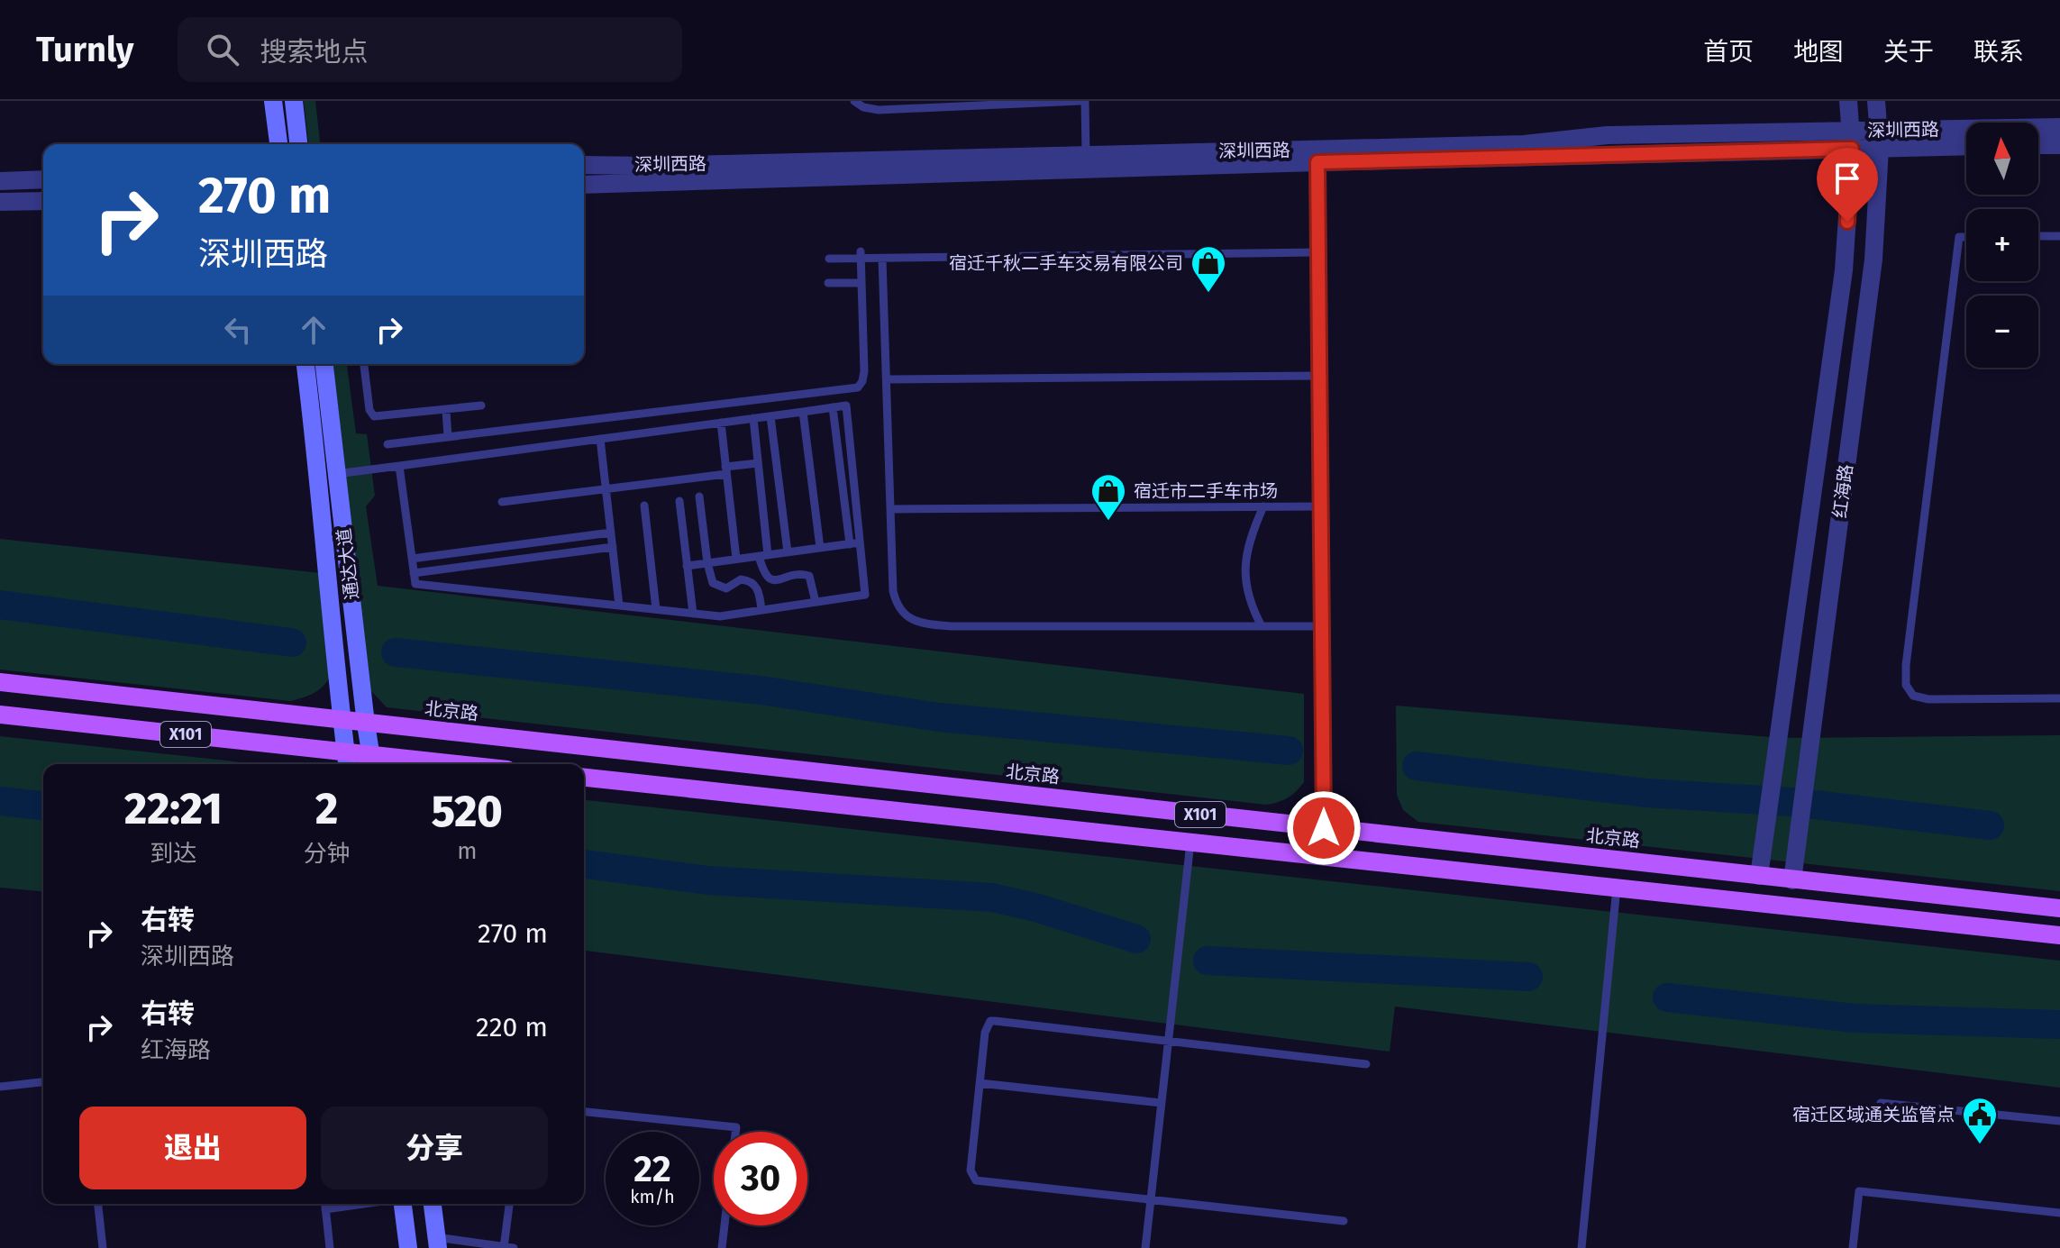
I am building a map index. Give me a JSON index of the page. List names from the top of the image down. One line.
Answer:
{"streets":{"main road":["通达大道","北京路","X101"],"street":["深圳西路","红海路"]},"crossings":[["深圳西路","红海路"],["红海路","北京路"],["通达大道","北京路"],["通达大道","X101"]],"places":{"shop":["宿迁千秋二手车交易有限公司","宿迁市二手车市场"],"public building":["宿迁区域通关监管点"]},"north":"top","page":{"header":"Turnly","search":"搜索地点","nav":["首页","地图","关于","联系"],"map_buttons":["+","−"],"turn":["270 m","深圳西路"],"eta":["22:21","到达","2","分钟","520","m"],"list":[{"name":"右转","note":"深圳西路","value":"270 m"},{"name":"右转","note":"红海路","value":"220 m"}],"buttons":["退出","分享"],"speed":"22 km/h","limit":"30"}}
